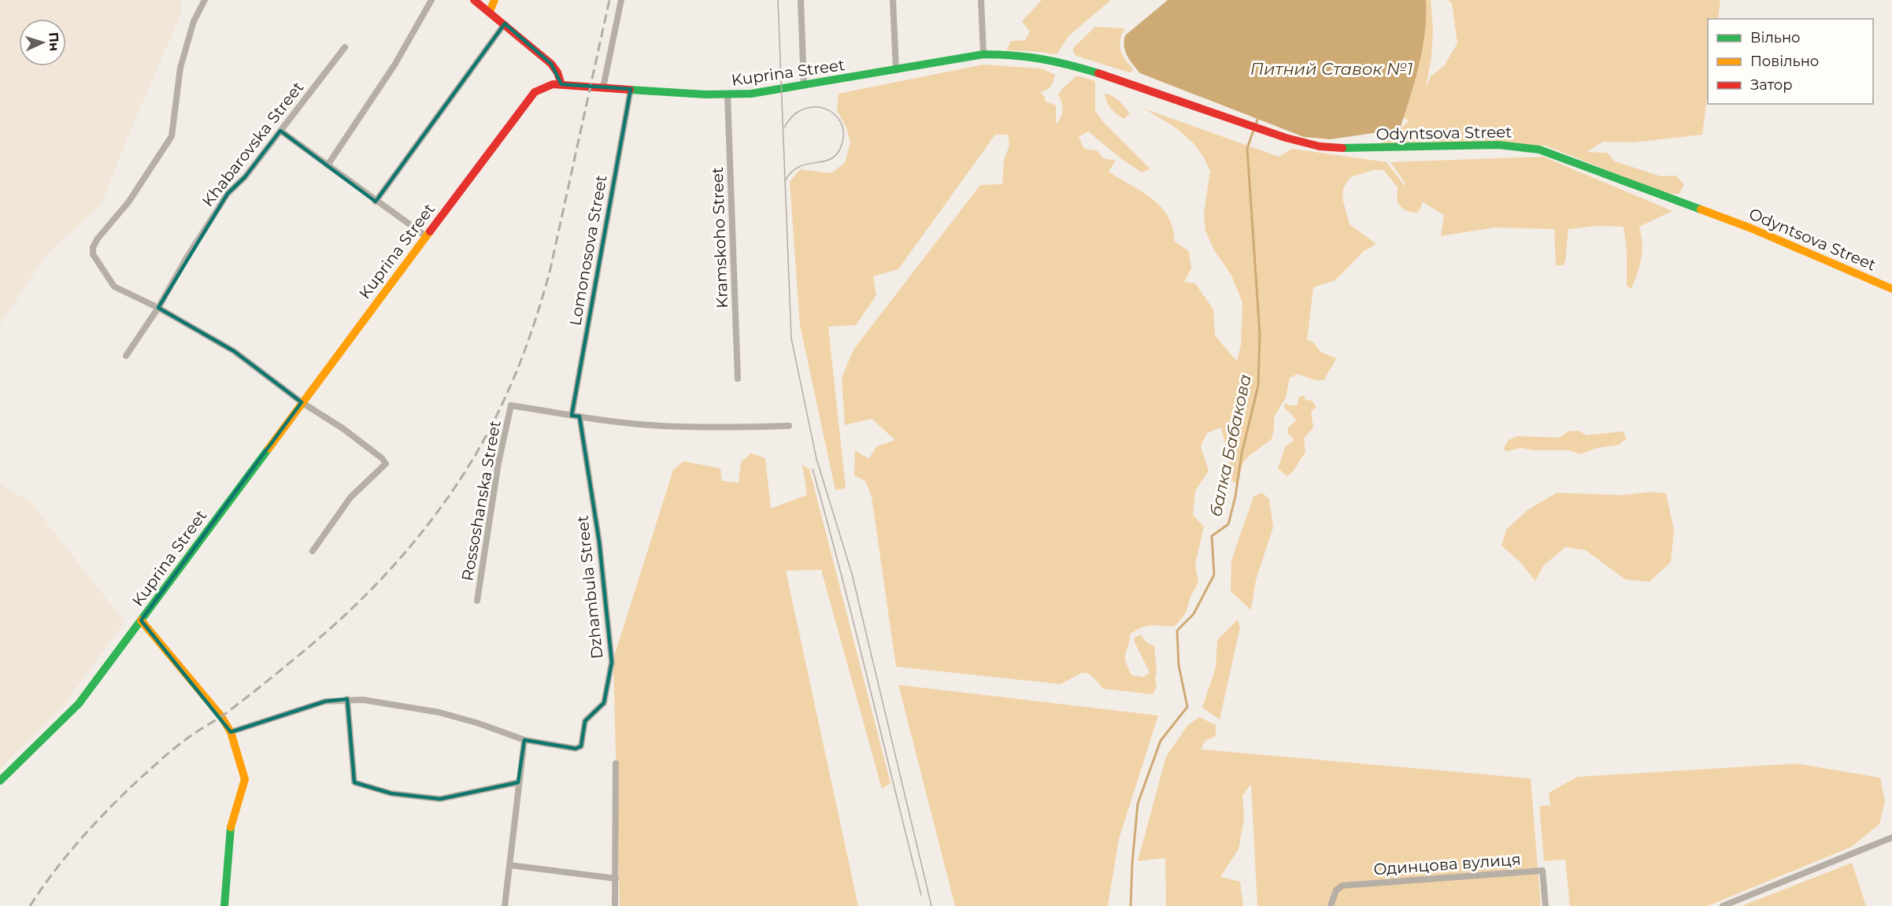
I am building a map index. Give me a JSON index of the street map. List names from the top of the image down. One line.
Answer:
{"streets":{"main road":["Kuprina Street","Odyntsova Street"],"street":["Khabarovska Street","Kramskoho Street","Lomonosova Street","Rossoshanska Street","Dzhambula Street","Одинцова вулиця"]},"crossings":[["Kuprina Street","Odyntsova Street"],["Kuprina Street","Kramskoho Street"],["Kuprina Street","Lomonosova Street"],["Lomonosova Street","Rossoshanska Street"]],"water":["Питний Ставок №1","балка Бабакова"],"legend":["Вільно","Повільно","Затор"],"north":"right"}
